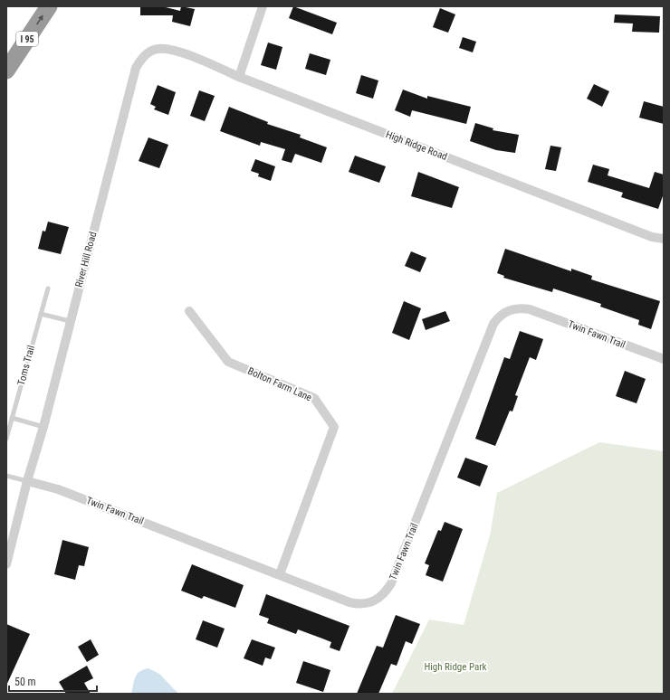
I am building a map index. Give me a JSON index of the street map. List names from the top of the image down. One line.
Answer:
{"streets":{"highway":["I 95"],"street":["High Ridge Road","River Hill Road","Twin Fawn Trail","Bolton Farm Lane"],"lane":["Toms Trail"]},"crossings":[["High Ridge Road","River Hill Road"],["River Hill Road","Twin Fawn Trail"],["Twin Fawn Trail","Bolton Farm Lane"]],"parks":["High Ridge Park"],"scale_bar":"50 m"}
